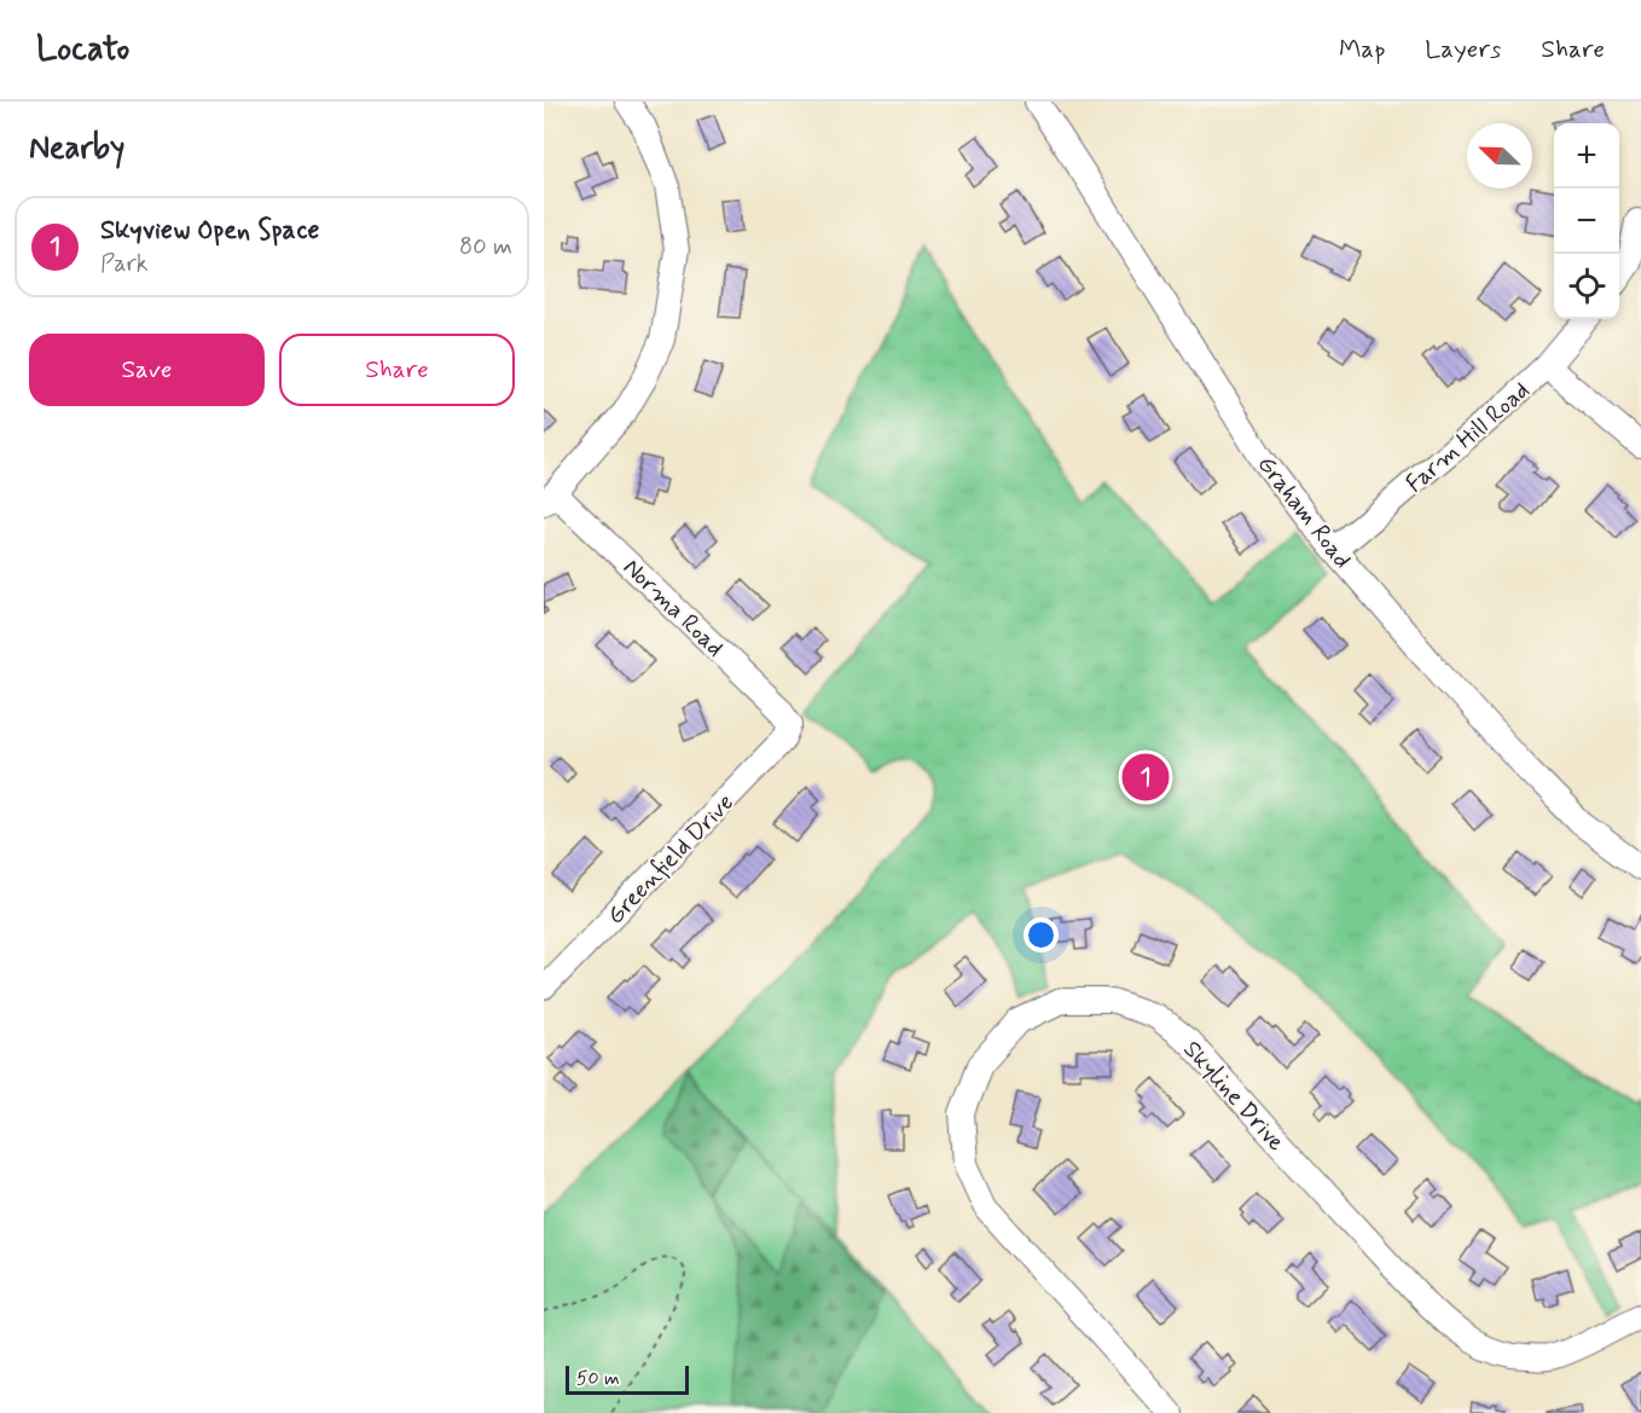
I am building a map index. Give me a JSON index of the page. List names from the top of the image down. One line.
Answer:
{"streets":{"street":["Farm Hill Road","Graham Road","Norma Road","Greenfield Drive","Skyline Drive"]},"crossings":[["Farm Hill Road","Graham Road"],["Norma Road","Greenfield Drive"]],"scale_bar":"50 m","north":"top left","page":{"header":"Locato","nav":["Map","Layers","Share"],"heading":"Nearby","map_buttons":["+","−"],"list":[{"mark":"1","name":"Skyview Open Space","note":"Park","value":"80 m"}],"buttons":["Save","Share"],"pins":"1","scale":"50 m"}}
